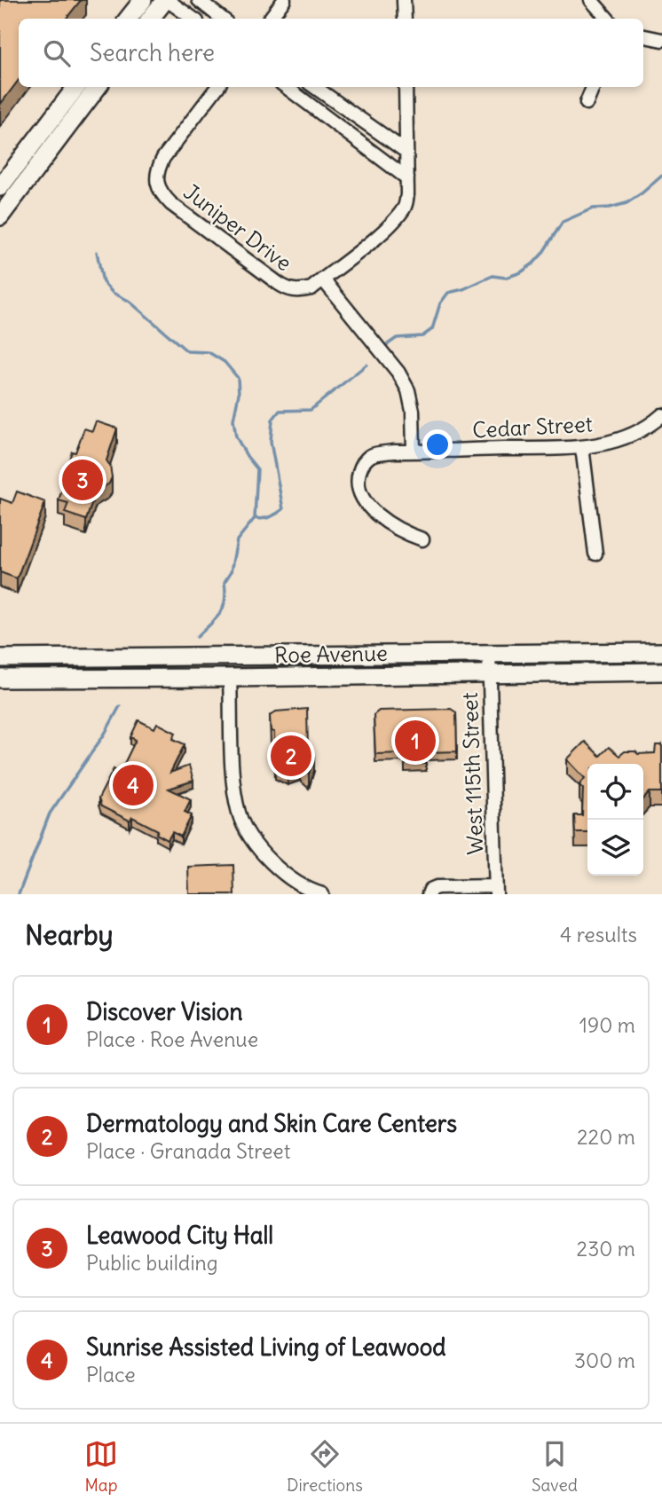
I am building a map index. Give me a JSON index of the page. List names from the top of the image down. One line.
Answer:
{"streets":{"main road":["Roe Avenue"],"street":["Juniper Drive","Cedar Street","West 115th Street"]},"crossings":[["Roe Avenue","West 115th Street"]],"page":{"search":"Search here","pins":["3","1","2","4"],"heading":["Nearby","4 results"],"list":[{"mark":"1","name":"Discover Vision","note":"Place · Roe Avenue","value":"190 m"},{"mark":"2","name":"Dermatology and Skin Care Centers","note":"Place · Granada Street","value":"220 m"},{"mark":"3","name":"Leawood City Hall","note":"Public building","value":"230 m"},{"mark":"4","name":"Sunrise Assisted Living of Leawood","note":"Place","value":"300 m"}],"nav":["Map","Directions","Saved"]}}
